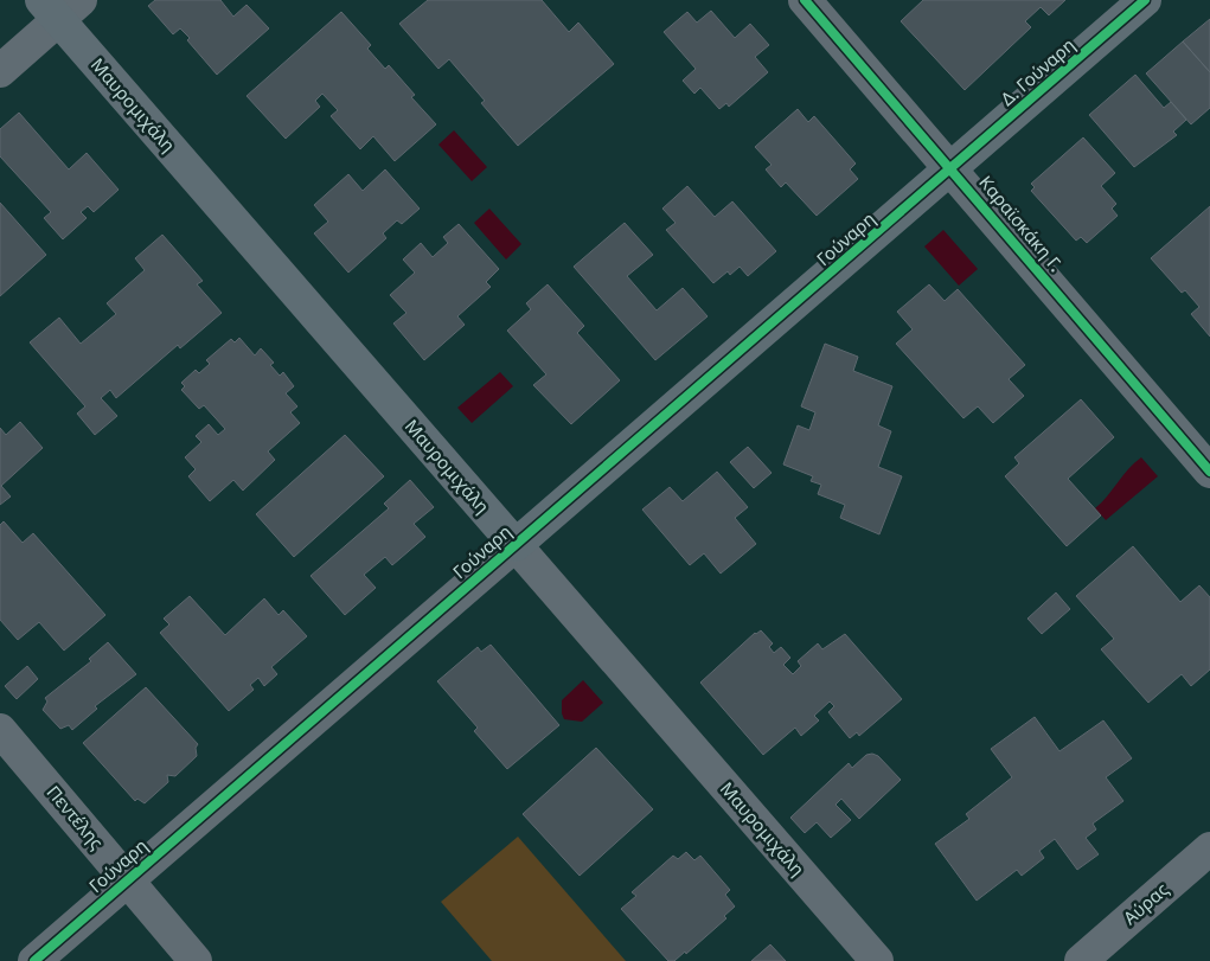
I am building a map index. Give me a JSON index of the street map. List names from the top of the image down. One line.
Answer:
{"streets":{"street":["Δ. Γούναρη","Μαυρομιχάλη","Καραϊσκάκη Γ.","Γούναρη","Πεντέλης","Αύρας"]},"crossings":[["Δ. Γούναρη","Καραϊσκάκη Γ."],["Δ. Γούναρη","Γούναρη"],["Μαυρομιχάλη","Γούναρη"],["Καραϊσκάκη Γ.","Γούναρη"],["Γούναρη","Πεντέλης"]]}
